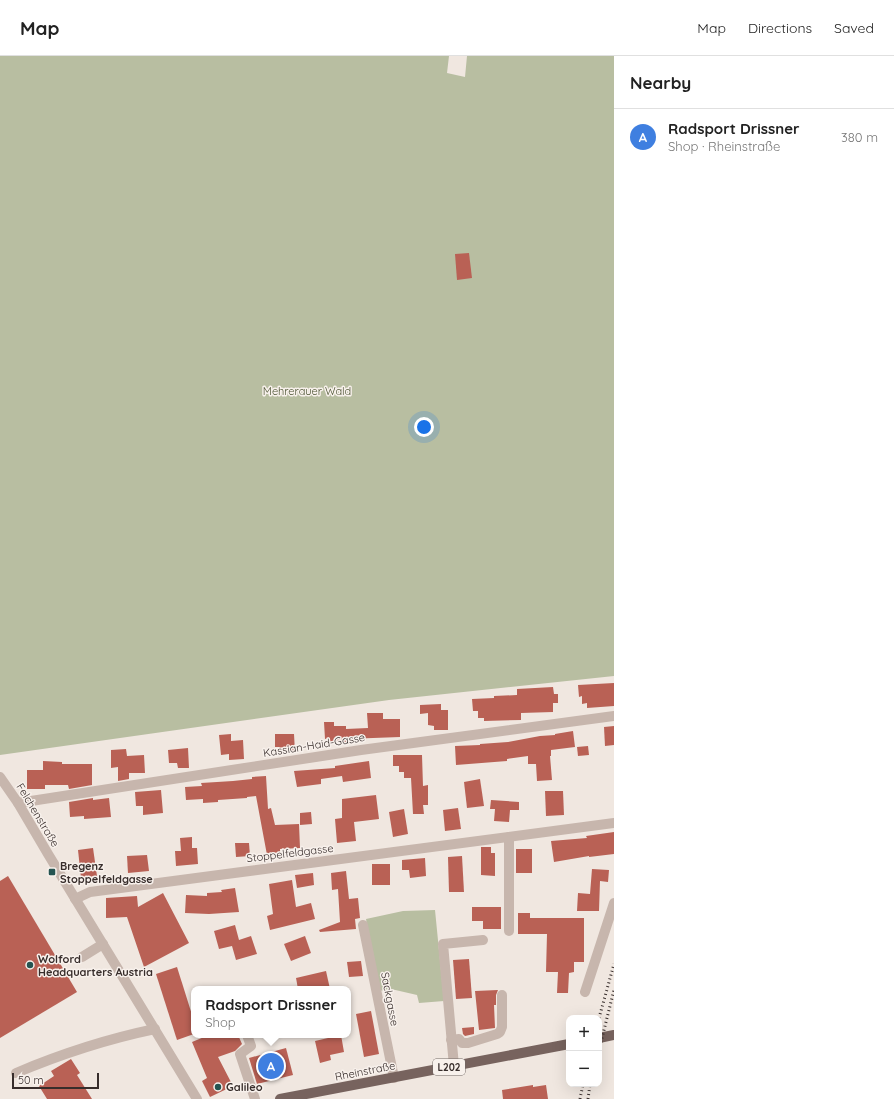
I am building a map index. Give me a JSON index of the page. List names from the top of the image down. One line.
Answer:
{"streets":{"main road":["L202","Rheinstraße"],"street":["Kassian-Haid-Gasse","Felchenstraße","Stoppelfeldgasse","Sackgasse"]},"crossings":[["Kassian-Haid-Gasse","Felchenstraße"],["Felchenstraße","Stoppelfeldgasse"],["Sackgasse","Rheinstraße"]],"parks":["Mehrerauer Wald"],"places":{"transit":["Bregenz Stoppelfeldgasse"],"other":["Wolford Headquarters Austria","Galileo"]},"scale_bar":"50 m","page":{"header":"Map","nav":["Map","Directions","Saved"],"heading":"Nearby","list":[{"mark":"A","name":"Radsport Drissner","note":"Shop · Rheinstraße","value":"380 m"}],"popup":["Radsport Drissner","Shop"],"map_buttons":["+","−"],"pins":"A","scale":"50 m"}}
